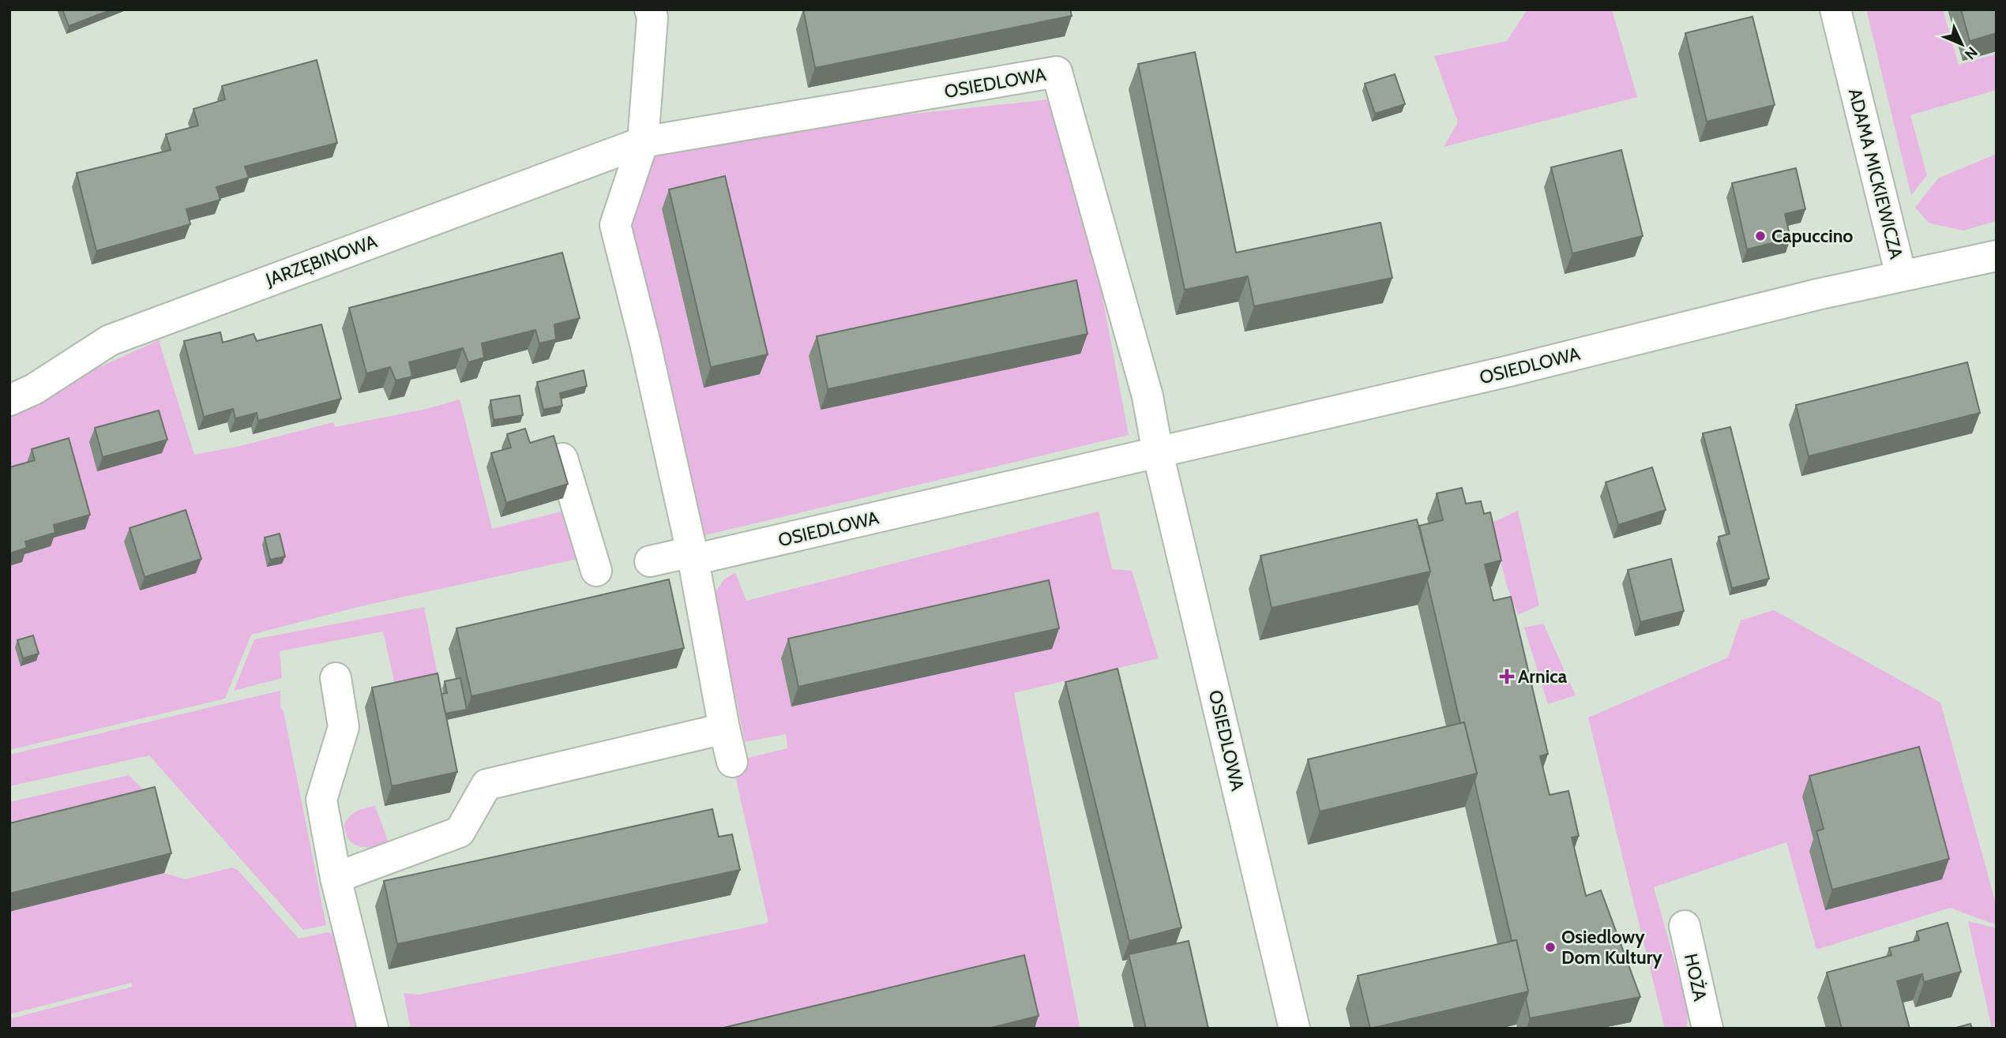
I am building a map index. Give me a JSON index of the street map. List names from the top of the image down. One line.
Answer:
{"streets":{"street":["OSIEDLOWA","ADAMA MICKIEWICZA","JARZĘBINOWA","HOŻA"]},"crossings":[["OSIEDLOWA","ADAMA MICKIEWICZA"],["OSIEDLOWA","JARZĘBINOWA"]],"places":{"other":["Capuccino","Osiedlowy Dom Kultury"],"health":["Arnica"]},"north":"bottom right"}
